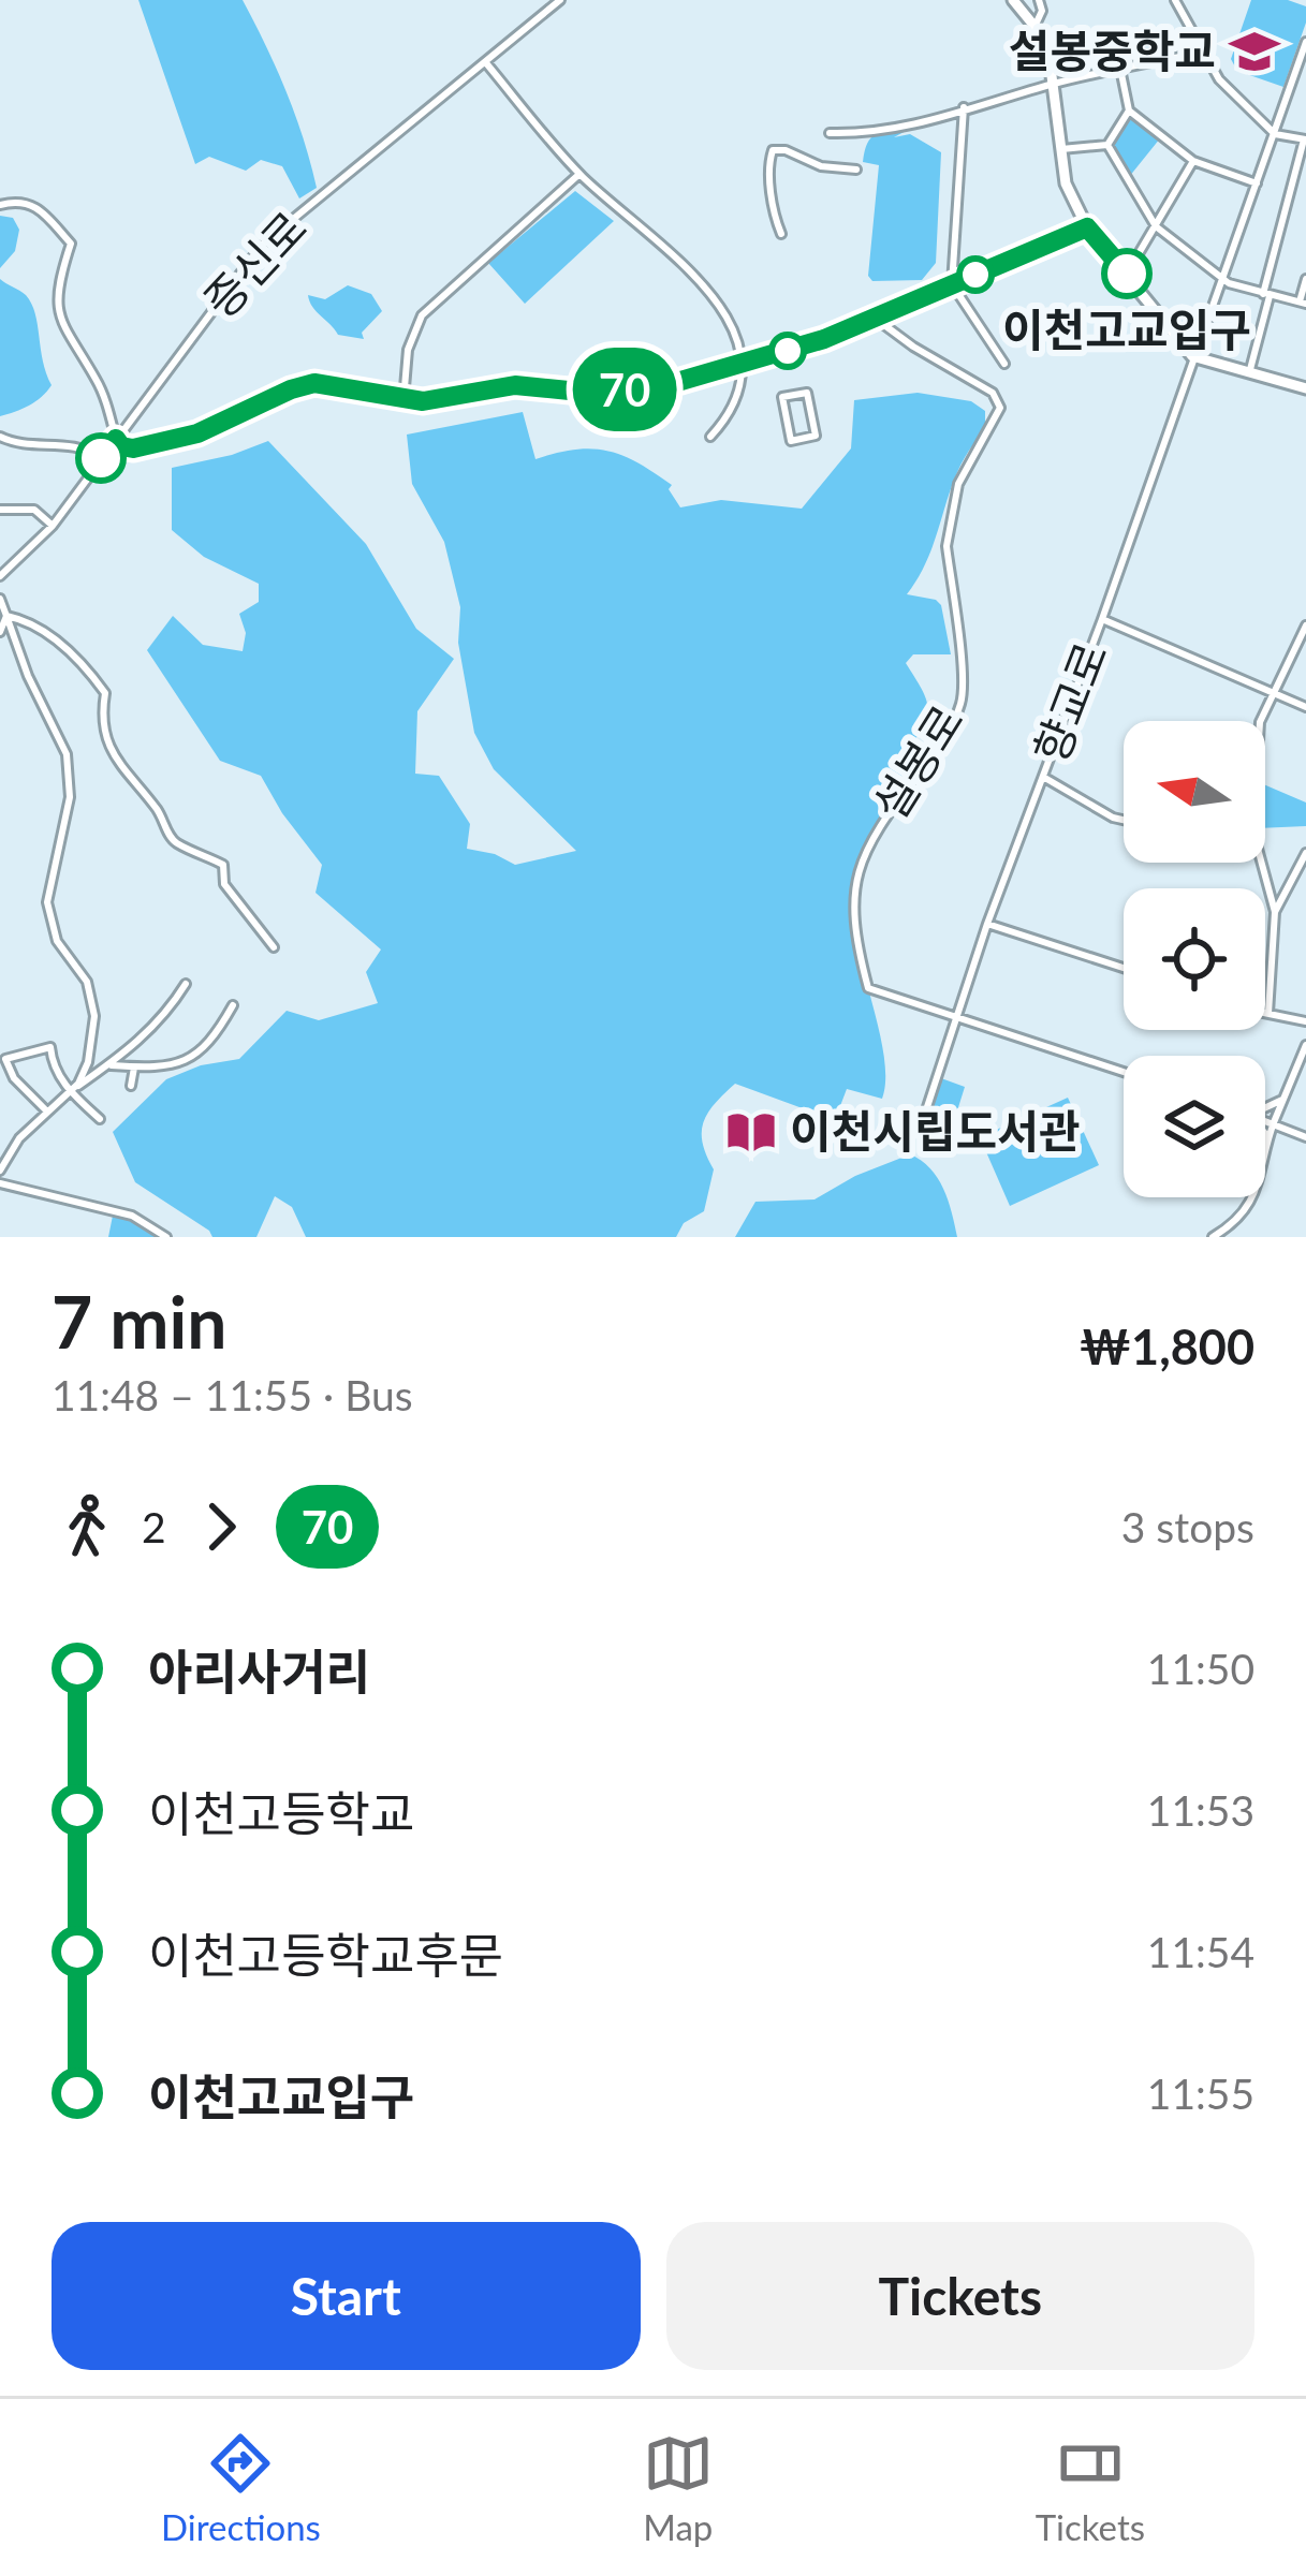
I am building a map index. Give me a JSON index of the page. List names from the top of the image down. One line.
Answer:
{"streets":{"street":["증신로","향교로","설봉로"]},"crossings":[["향교로","설봉로"]],"places":{"school or university":["설봉중학교"],"other":["이천고교입구"],"library":["이천시립도서관"]},"lines":["bus line 70"],"north":"left","page":{"on_map":"70","heading":["7 min","11:48 – 11:55 · Bus","₩1,800"],"legs":["2","70","3 stops"],"list":[{"name":"아리사거리","value":"11:50"},{"name":"이천고등학교","value":"11:53"},{"name":"이천고등학교후문","value":"11:54"},{"name":"이천고교입구","value":"11:55"}],"buttons":["Start","Tickets"],"tabs":["Directions","Map","Tickets"]}}
